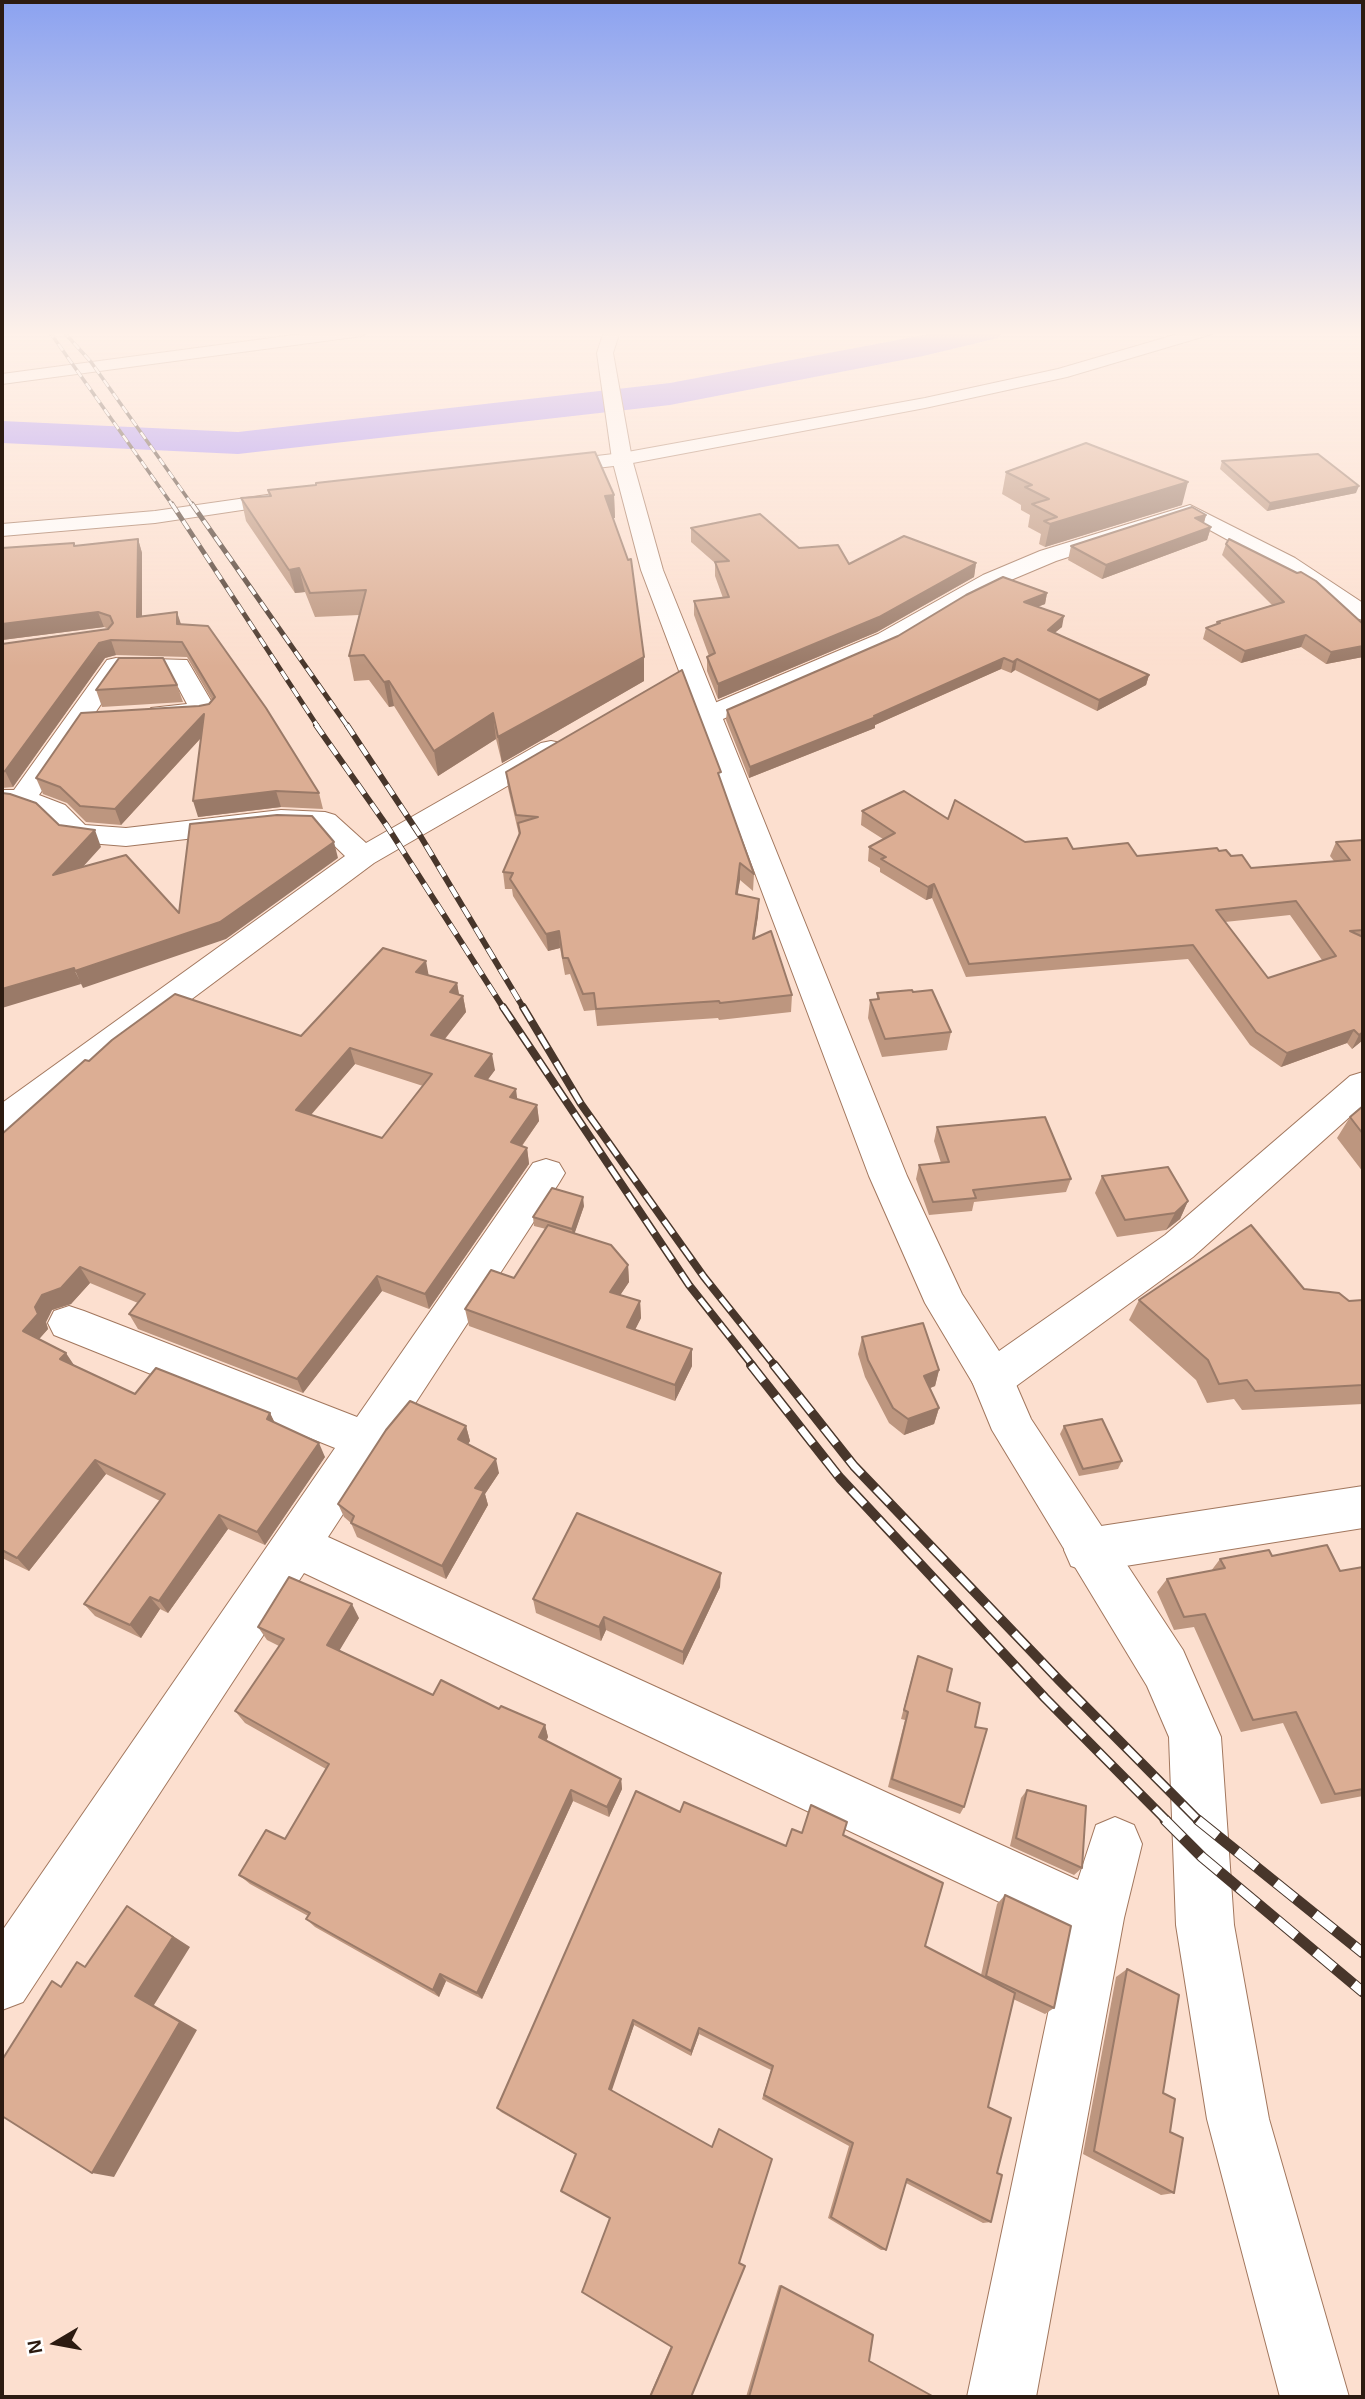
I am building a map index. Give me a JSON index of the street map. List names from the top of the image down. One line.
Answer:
{"north":"left"}
